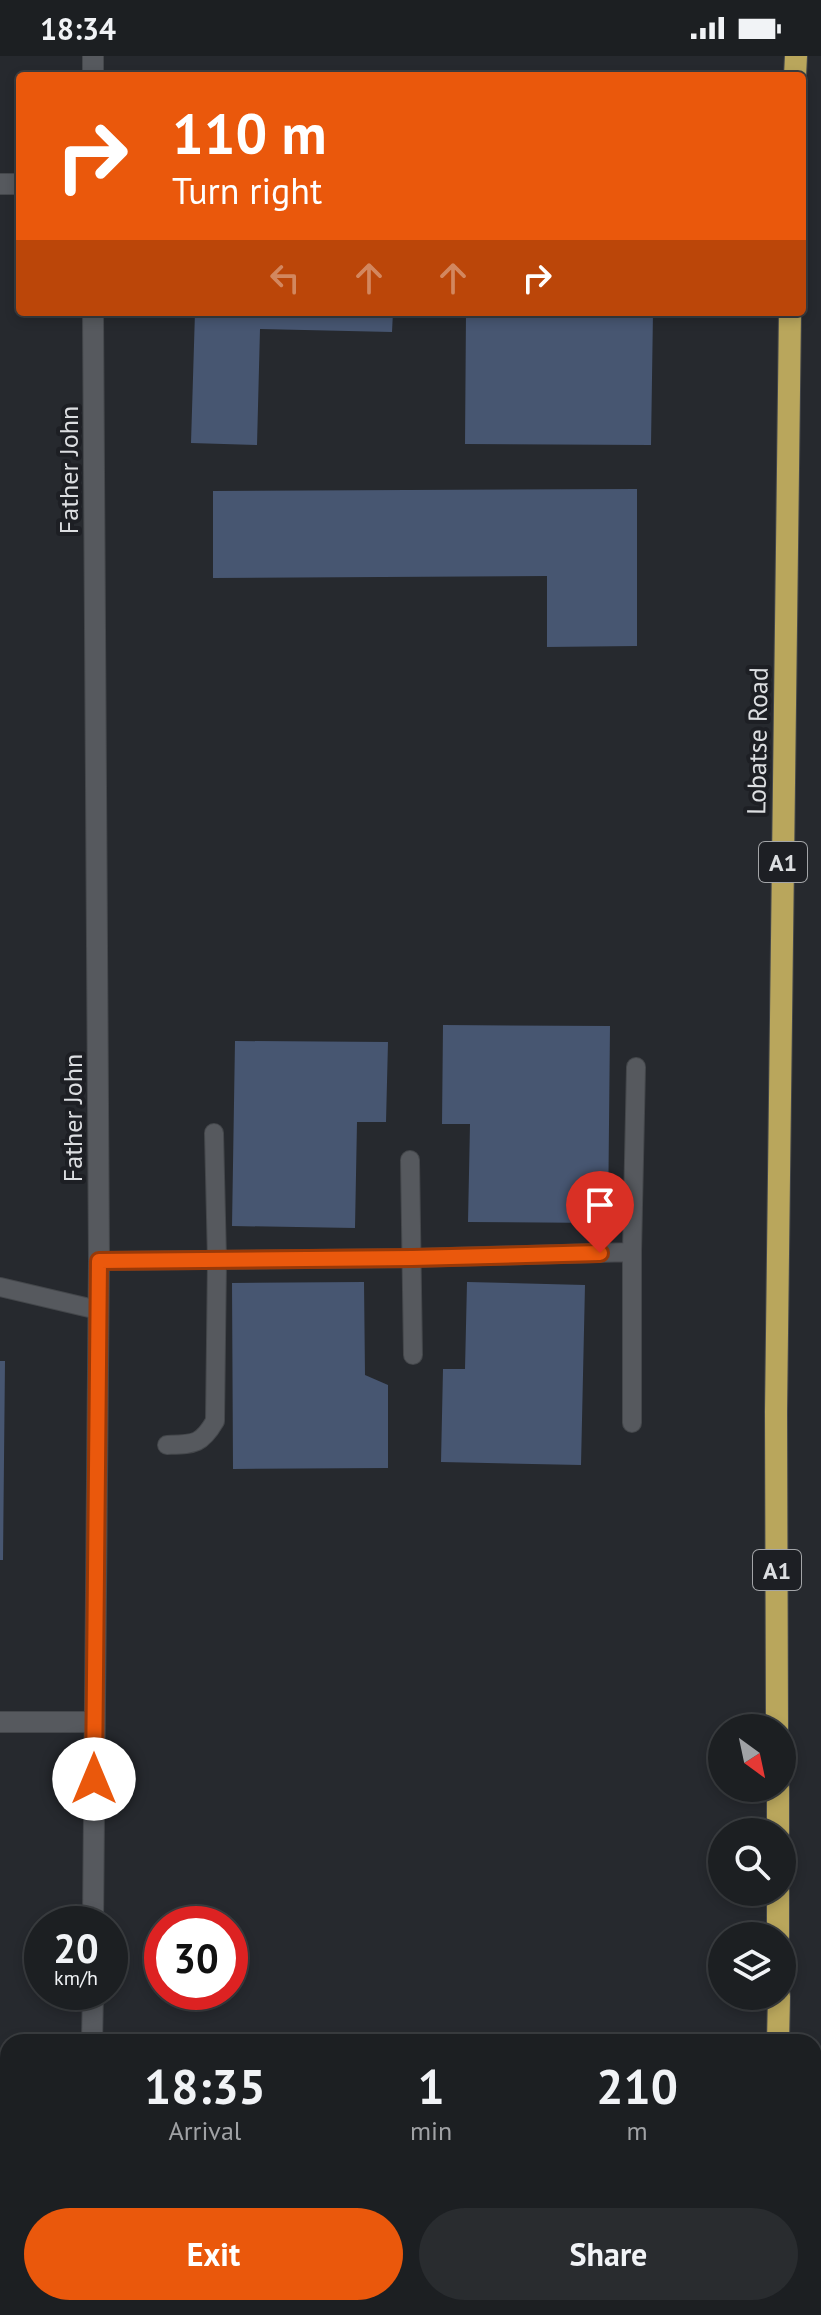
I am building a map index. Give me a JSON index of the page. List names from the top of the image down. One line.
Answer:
{"streets":{"highway":["Lobatse Road","A1"],"street":["Father John"]},"north":"bottom right","page":{"status":"18:34","turn":["110 m","Turn right"],"speed":"20 km/h","limit":"30","eta":["18:35","Arrival","1","min","210","m"],"buttons":["Exit","Share"]}}
